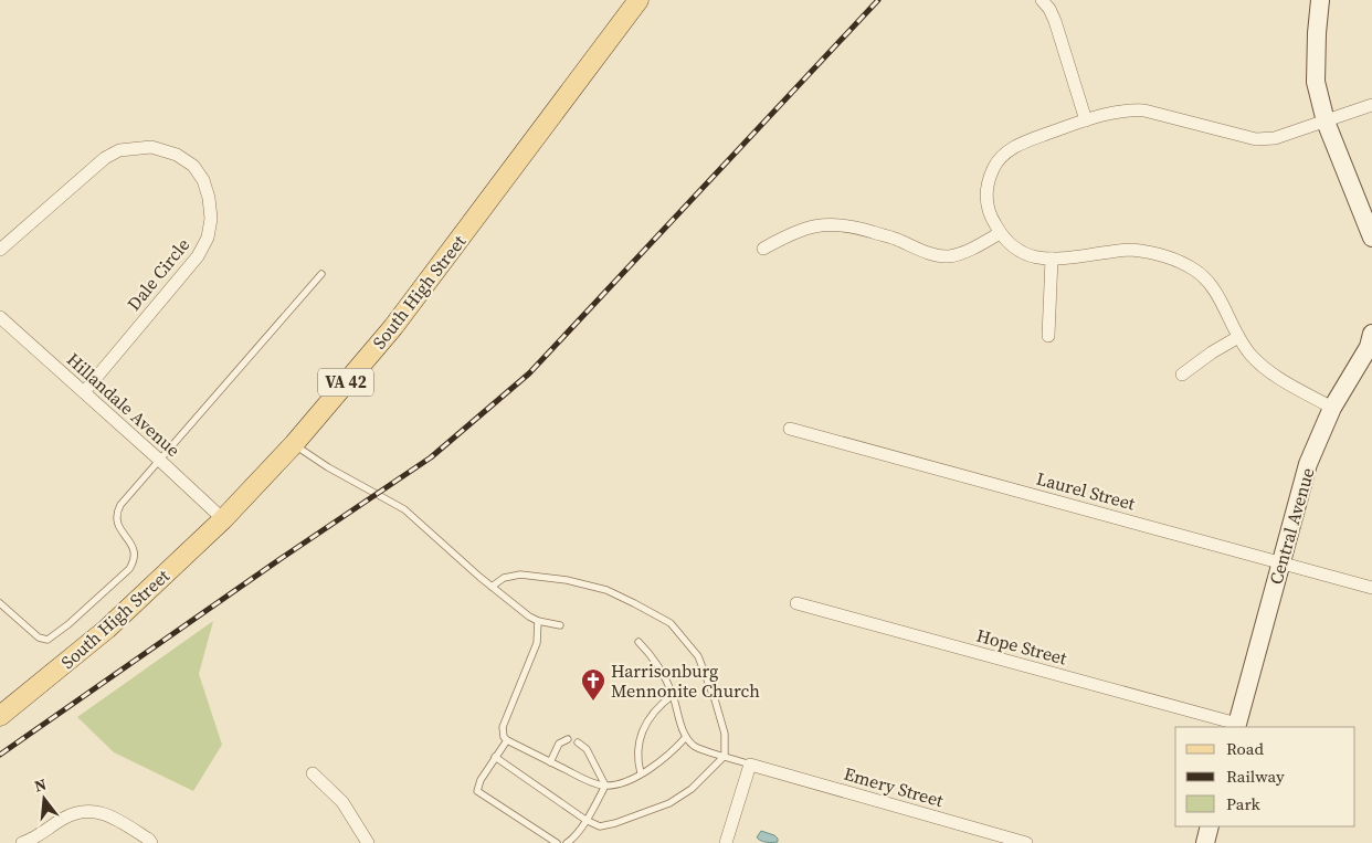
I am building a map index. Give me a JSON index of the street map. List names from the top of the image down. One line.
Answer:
{"streets":{"main road":["South High Street","VA 42"],"street":["Dale Circle","Hillandale Avenue","Laurel Street","Central Avenue","Hope Street","Emery Street"]},"crossings":[["Dale Circle","Hillandale Avenue"],["South High Street","Hillandale Avenue"],["Laurel Street","Central Avenue"],["Central Avenue","Hope Street"]],"places":{"church":["Harrisonburg Mennonite Church"]},"legend":["Road","Railway","Park"],"north":"top"}
